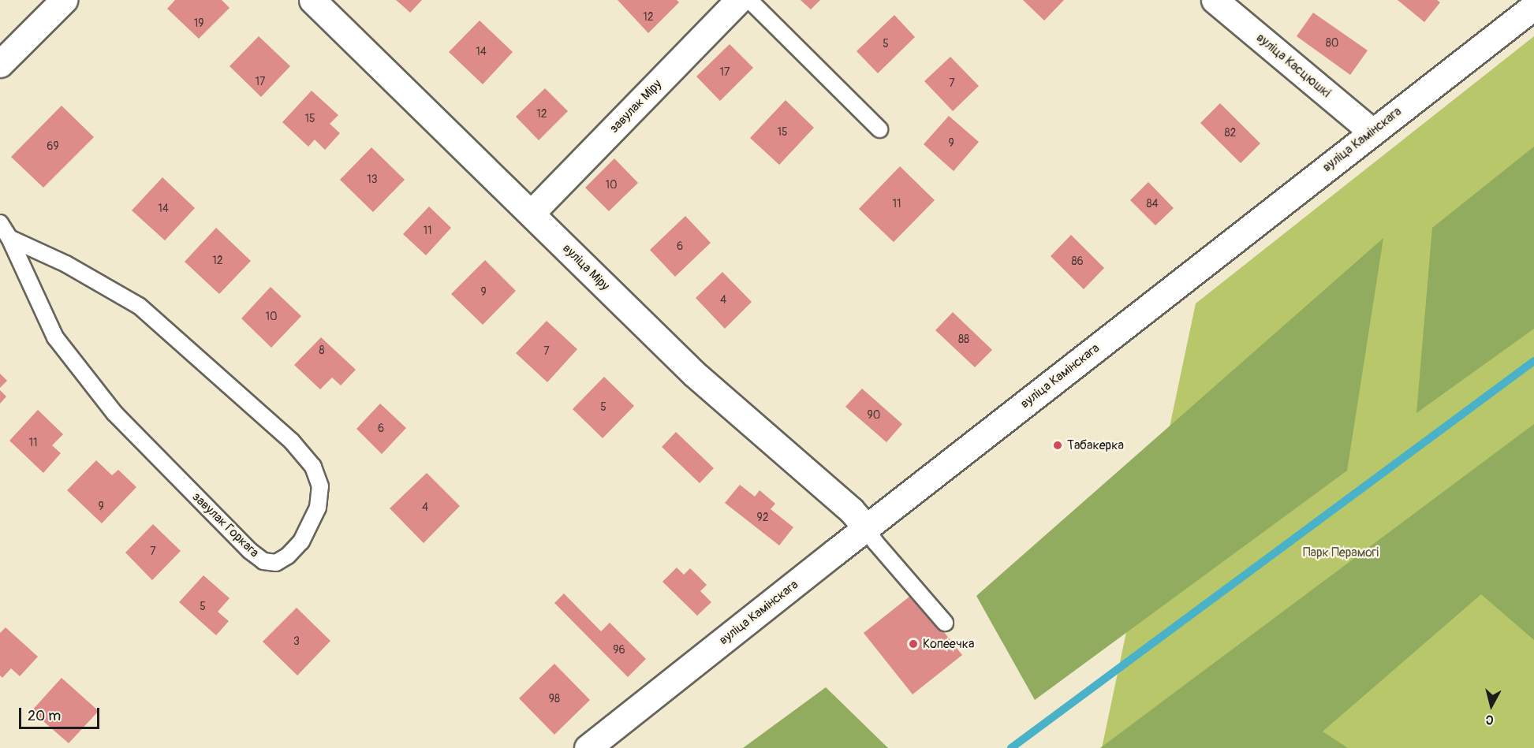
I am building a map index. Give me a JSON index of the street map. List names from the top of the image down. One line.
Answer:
{"streets":{"street":["вуліца Касцюшкі","завулак Міру","вуліца Камінскага","вуліца Міру"],"lane":["завулак Горкага"]},"crossings":[["вуліца Касцюшкі","вуліца Камінскага"],["завулак Міру","вуліца Міру"],["вуліца Камінскага","вуліца Міру"]],"parks":["Парк Перамогі"],"places":["Табакерка","Копеечка"],"house_numbers":["12","19","80","5","14","17","17","7","12","15","15","82","9","69","13","10","11","84","14","11","6","12","86","9","4","10","88","8","7","5","90","6","11","9","4","92","7","5","3","96","98"],"scale_bar":"20 m","north":"bottom"}
